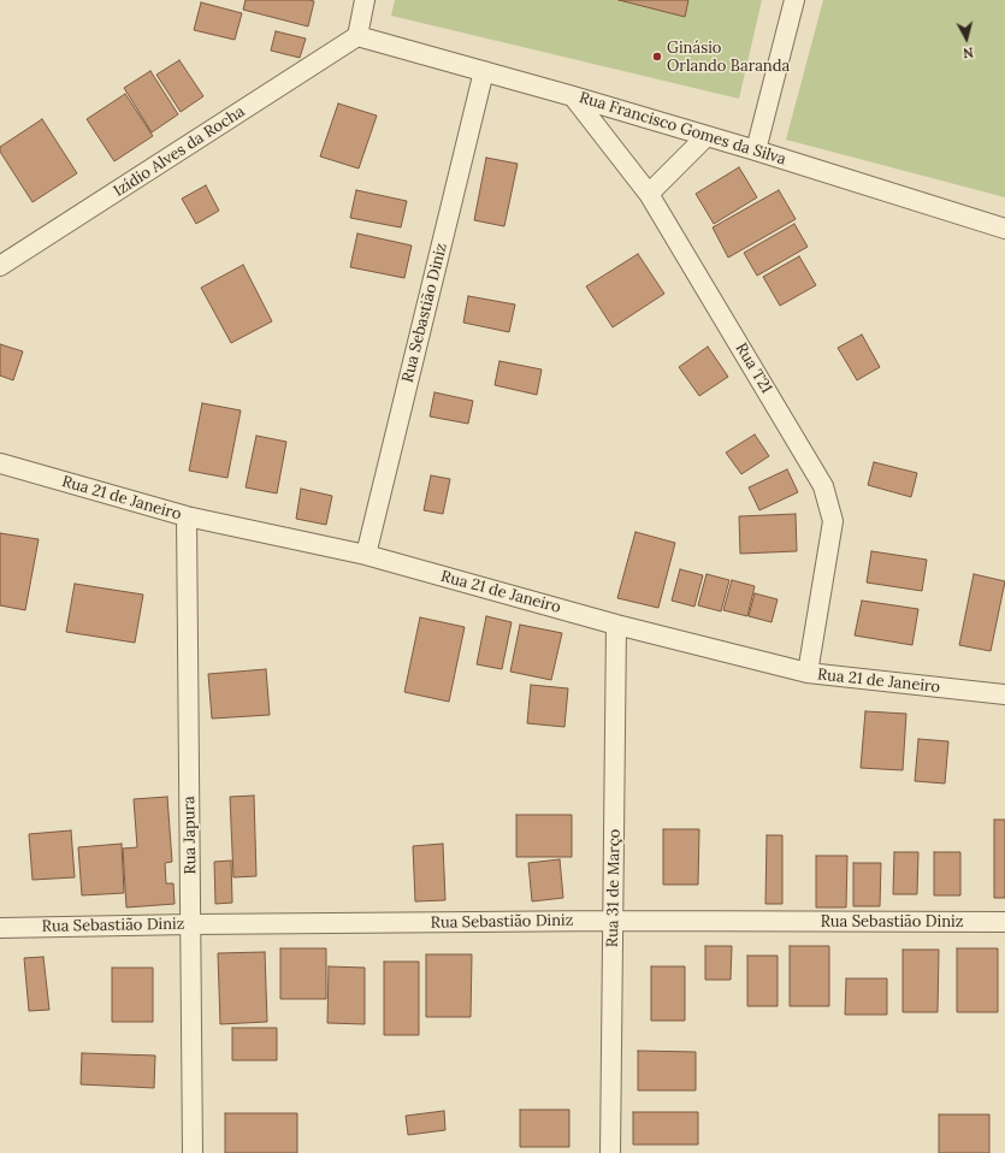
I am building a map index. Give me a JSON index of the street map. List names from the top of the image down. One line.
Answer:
{"streets":{"street":["Rua Francisco Gomes da Silva","Izídio Alves da Rocha","Rua Sebastião Diniz","Rua T21","Rua 21 de Janeiro","Rua Japura","Rua 31 de Março"]},"crossings":[["Rua Francisco Gomes da Silva","Izídio Alves da Rocha"],["Rua Francisco Gomes da Silva","Rua Sebastião Diniz"],["Rua Francisco Gomes da Silva","Rua T21"],["Rua Sebastião Diniz","Rua 21 de Janeiro"],["Rua Sebastião Diniz","Rua Japura"],["Rua Sebastião Diniz","Rua 31 de Março"],["Rua T21","Rua 21 de Janeiro"],["Rua 21 de Janeiro","Rua Japura"],["Rua 21 de Janeiro","Rua 31 de Março"]],"places":["Ginásio Orlando Baranda"],"north":"bottom"}
